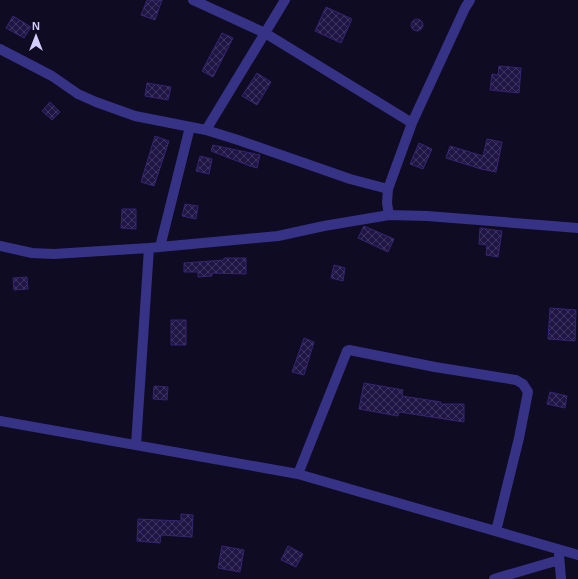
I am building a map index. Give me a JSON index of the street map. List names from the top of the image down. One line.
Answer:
{"north":"top"}
